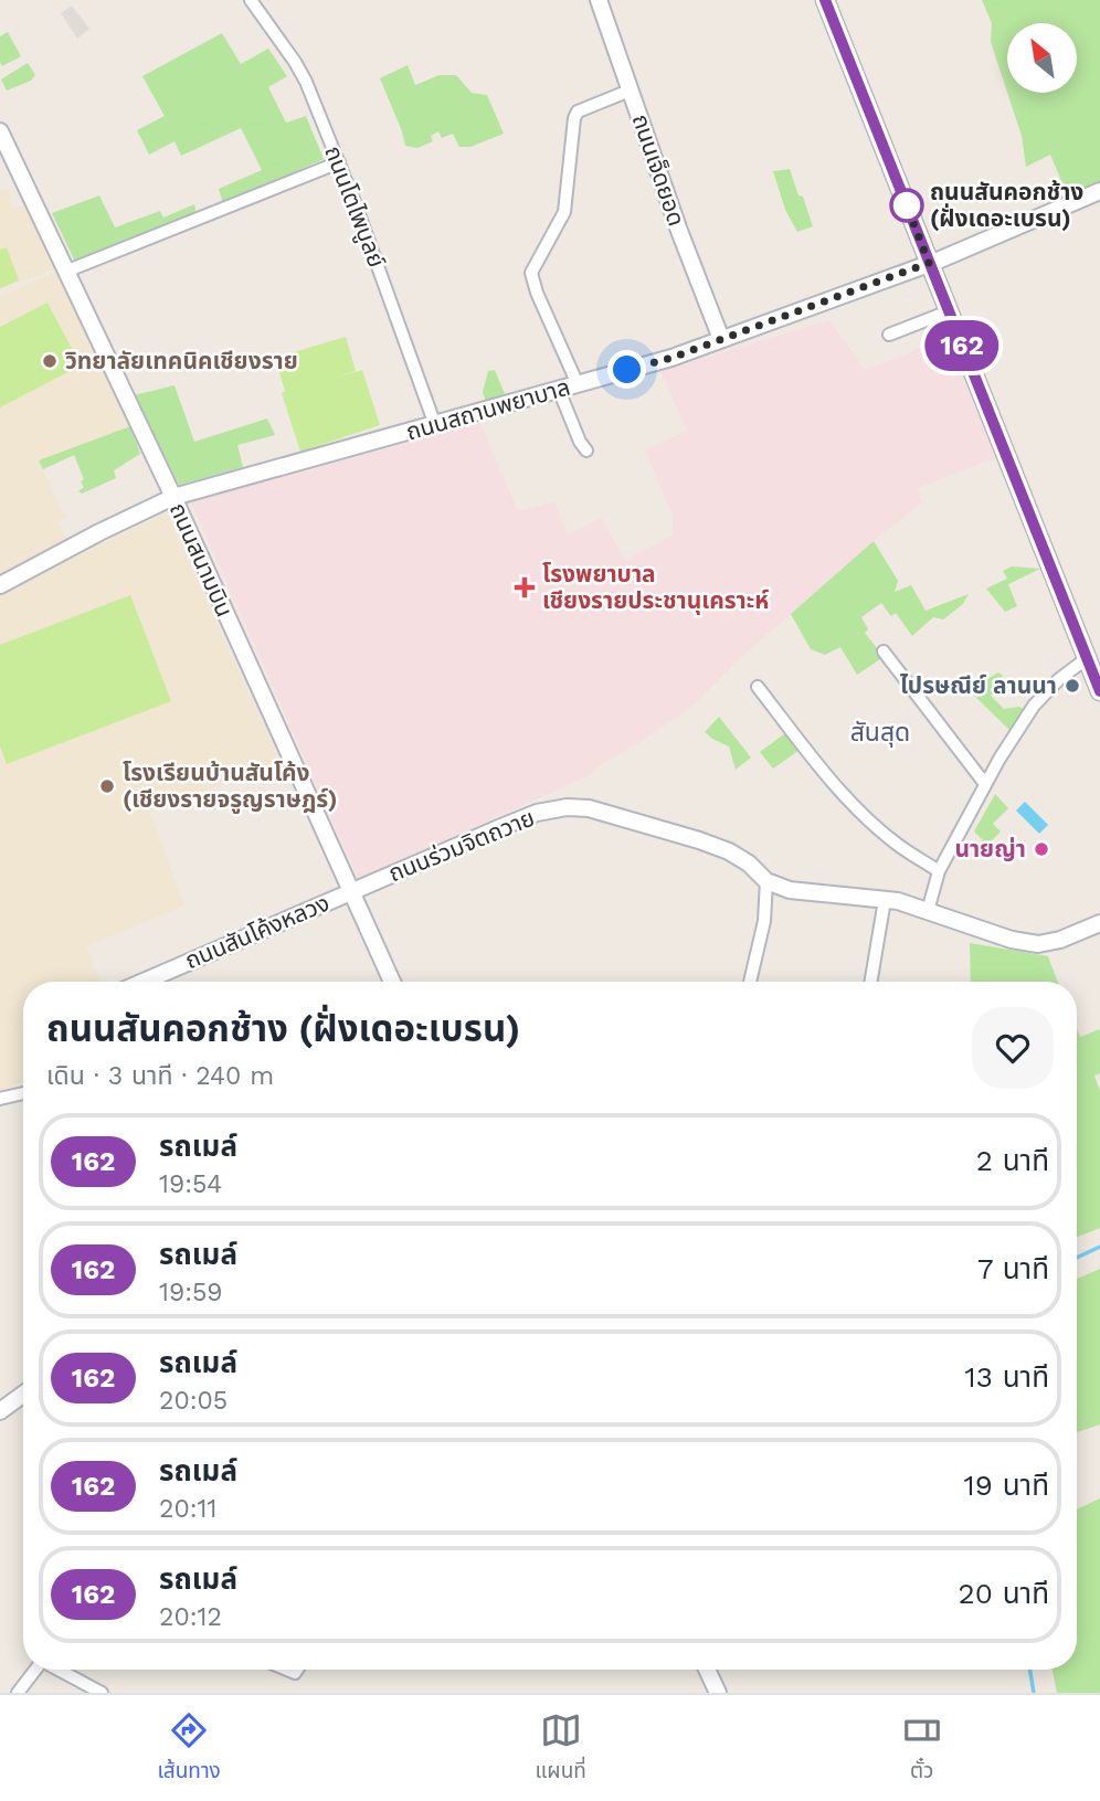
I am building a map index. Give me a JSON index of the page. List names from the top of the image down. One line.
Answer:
{"streets":{"street":["ถนนเจ็ดยอด","ถนนโตไพบูลย์","ถนนสถานพยาบาล","ถนนสนามบิน","ถนนร่วมจิตถวาย","ถนนสันโค้งหลวง"]},"crossings":[["ถนนเจ็ดยอด","ถนนสถานพยาบาล"],["ถนนโตไพบูลย์","ถนนสถานพยาบาล"],["ถนนสถานพยาบาล","ถนนสนามบิน"],["ถนนสนามบิน","ถนนร่วมจิตถวาย"],["ถนนสนามบิน","ถนนสันโค้งหลวง"],["ถนนร่วมจิตถวาย","ถนนสันโค้งหลวง"]],"districts":["สันสุด"],"places":{"other":["ถนนสันคอกช้าง (ฝั่งเดอะเบรน)","วิทยาลัยเทคนิคเชียงราย","ไปรษณีย์ ลานนา","โรงเรียนบ้านสันโค้ง (เชียงรายจรูญราษฎร์)","นายญ่า"],"health":["โรงพยาบาล เชียงรายประชานุเคราะห์"]},"lines":["bus line 162"],"north":"top left","page":{"on_map":"162","heading":["ถนนสันคอกช้าง (ฝั่งเดอะเบรน)","เดิน · 3 นาที · 240 m"],"list":[{"mark":"162","name":"รถเมล์","note":"19:54","value":"2 นาที"},{"mark":"162","name":"รถเมล์","note":"19:59","value":"7 นาที"},{"mark":"162","name":"รถเมล์","note":"20:05","value":"13 นาที"},{"mark":"162","name":"รถเมล์","note":"20:11","value":"19 นาที"},{"mark":"162","name":"รถเมล์","note":"20:12","value":"20 นาที"}],"tabs":["เส้นทาง","แผนที่","ตั๋ว"]}}
